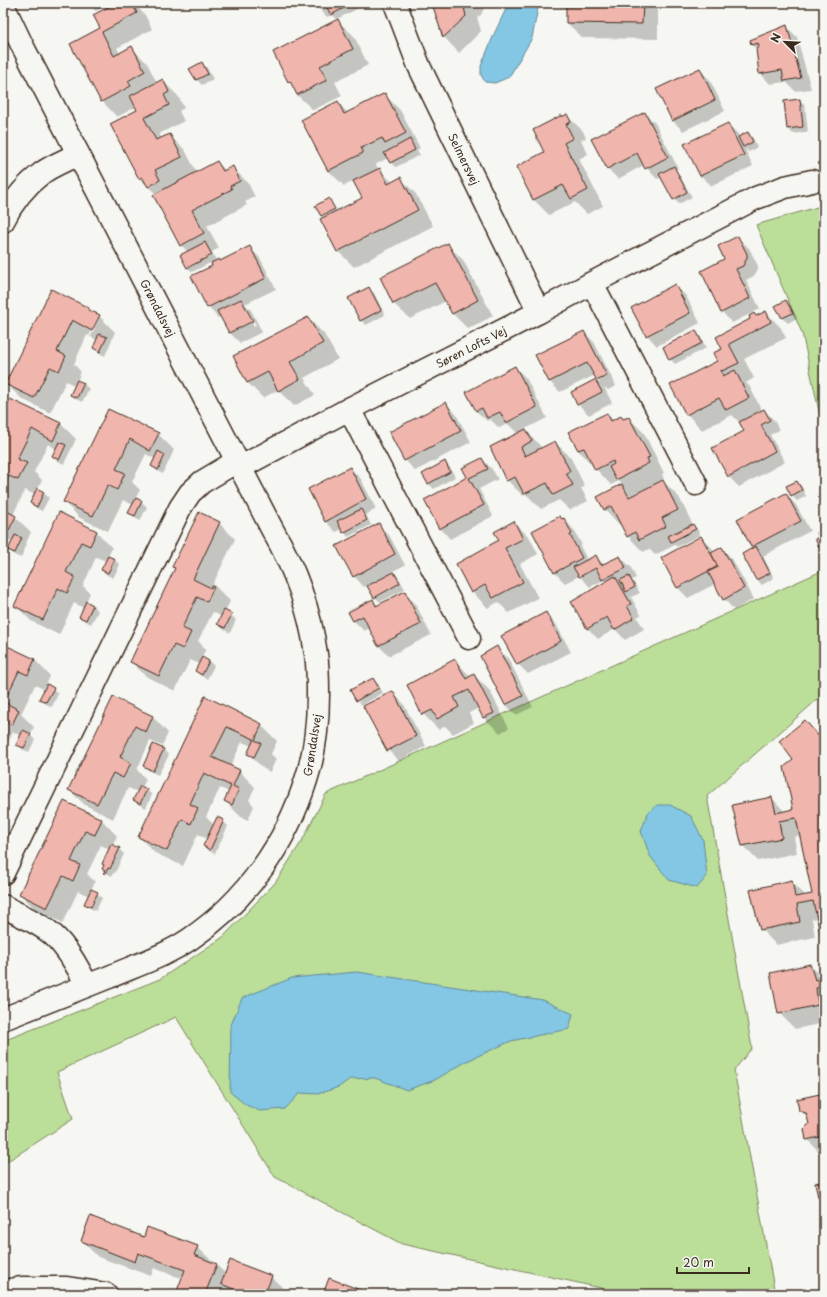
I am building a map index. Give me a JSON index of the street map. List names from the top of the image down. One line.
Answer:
{"streets":{"street":["Selmersvej","Grøndalsvej","Søren Lofts Vej"]},"crossings":[["Selmersvej","Søren Lofts Vej"],["Grøndalsvej","Søren Lofts Vej"]],"scale_bar":"20 m","north":"top left"}
